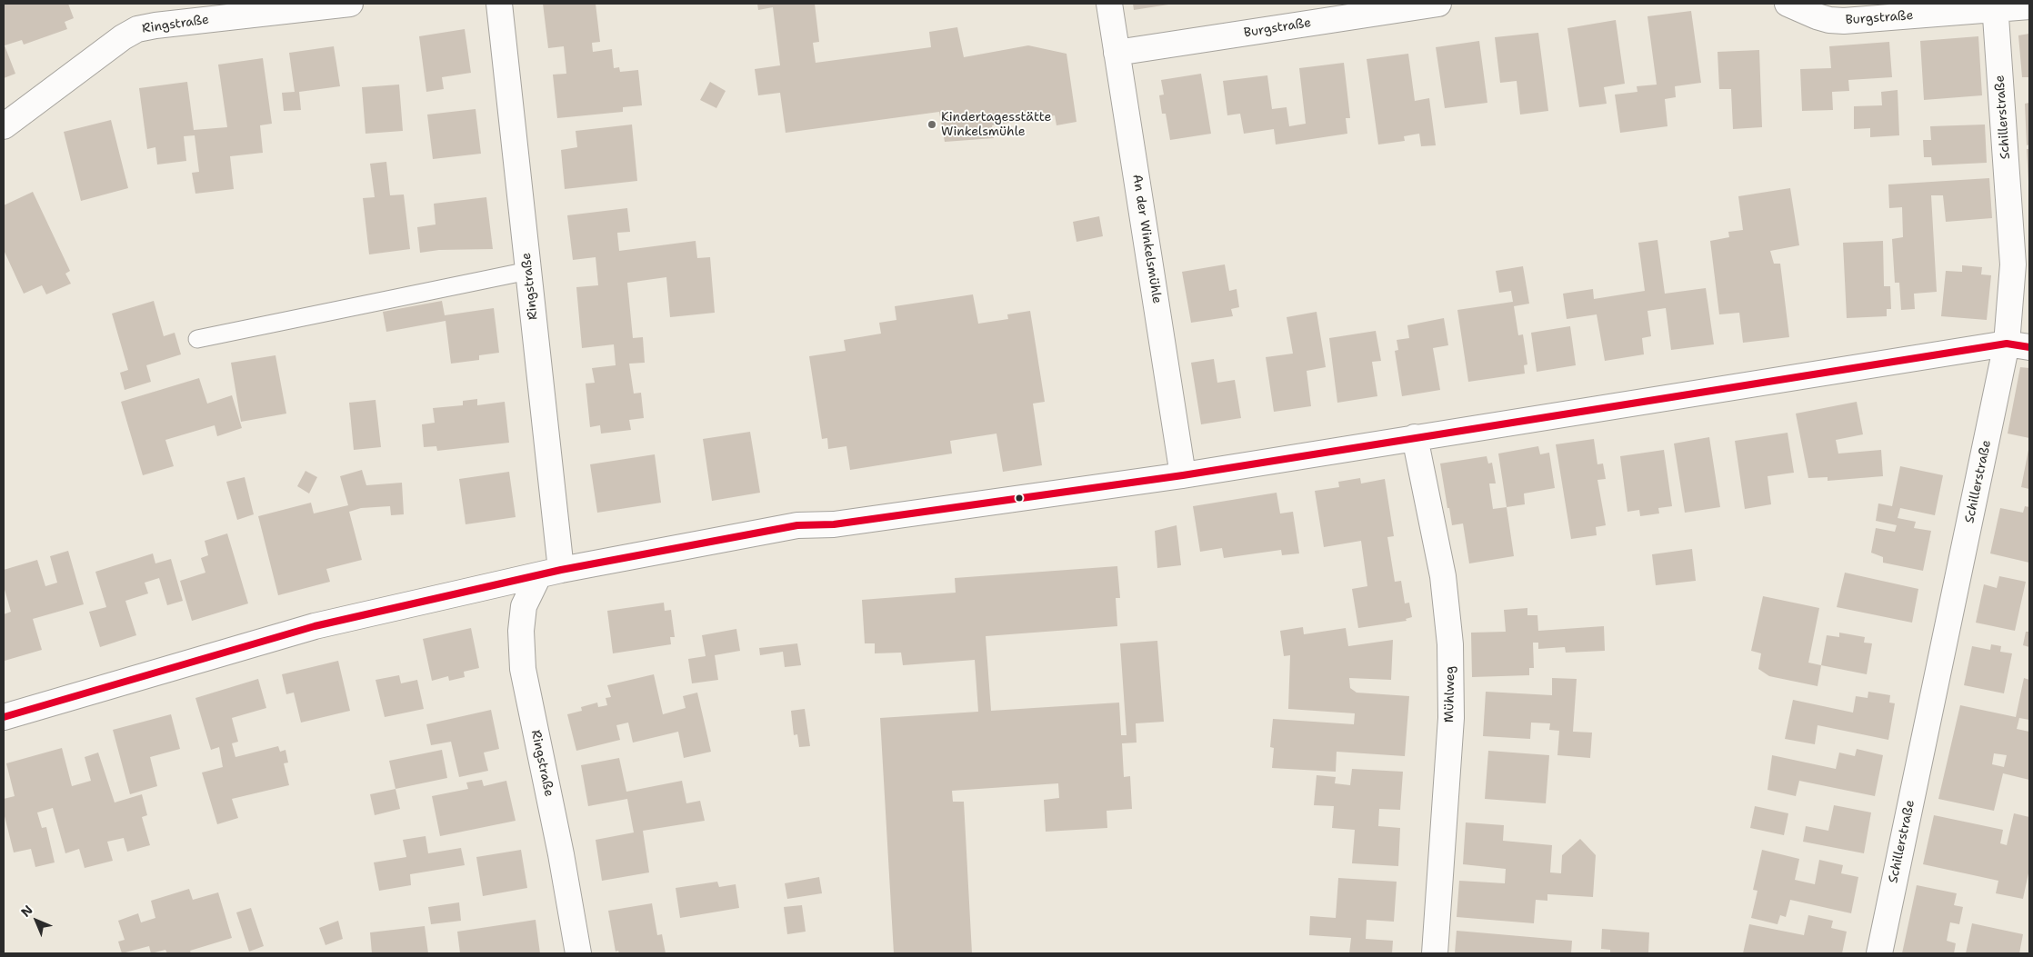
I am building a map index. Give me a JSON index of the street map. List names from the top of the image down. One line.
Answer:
{"streets":{"street":["Burgstraße","Ringstraße","Schillerstraße","An der Winkelsmühle","Mühlweg"]},"crossings":[["Burgstraße","Schillerstraße"],["Burgstraße","An der Winkelsmühle"]],"places":["Kindertagesstätte Winkelsmühle"],"north":"top left"}
